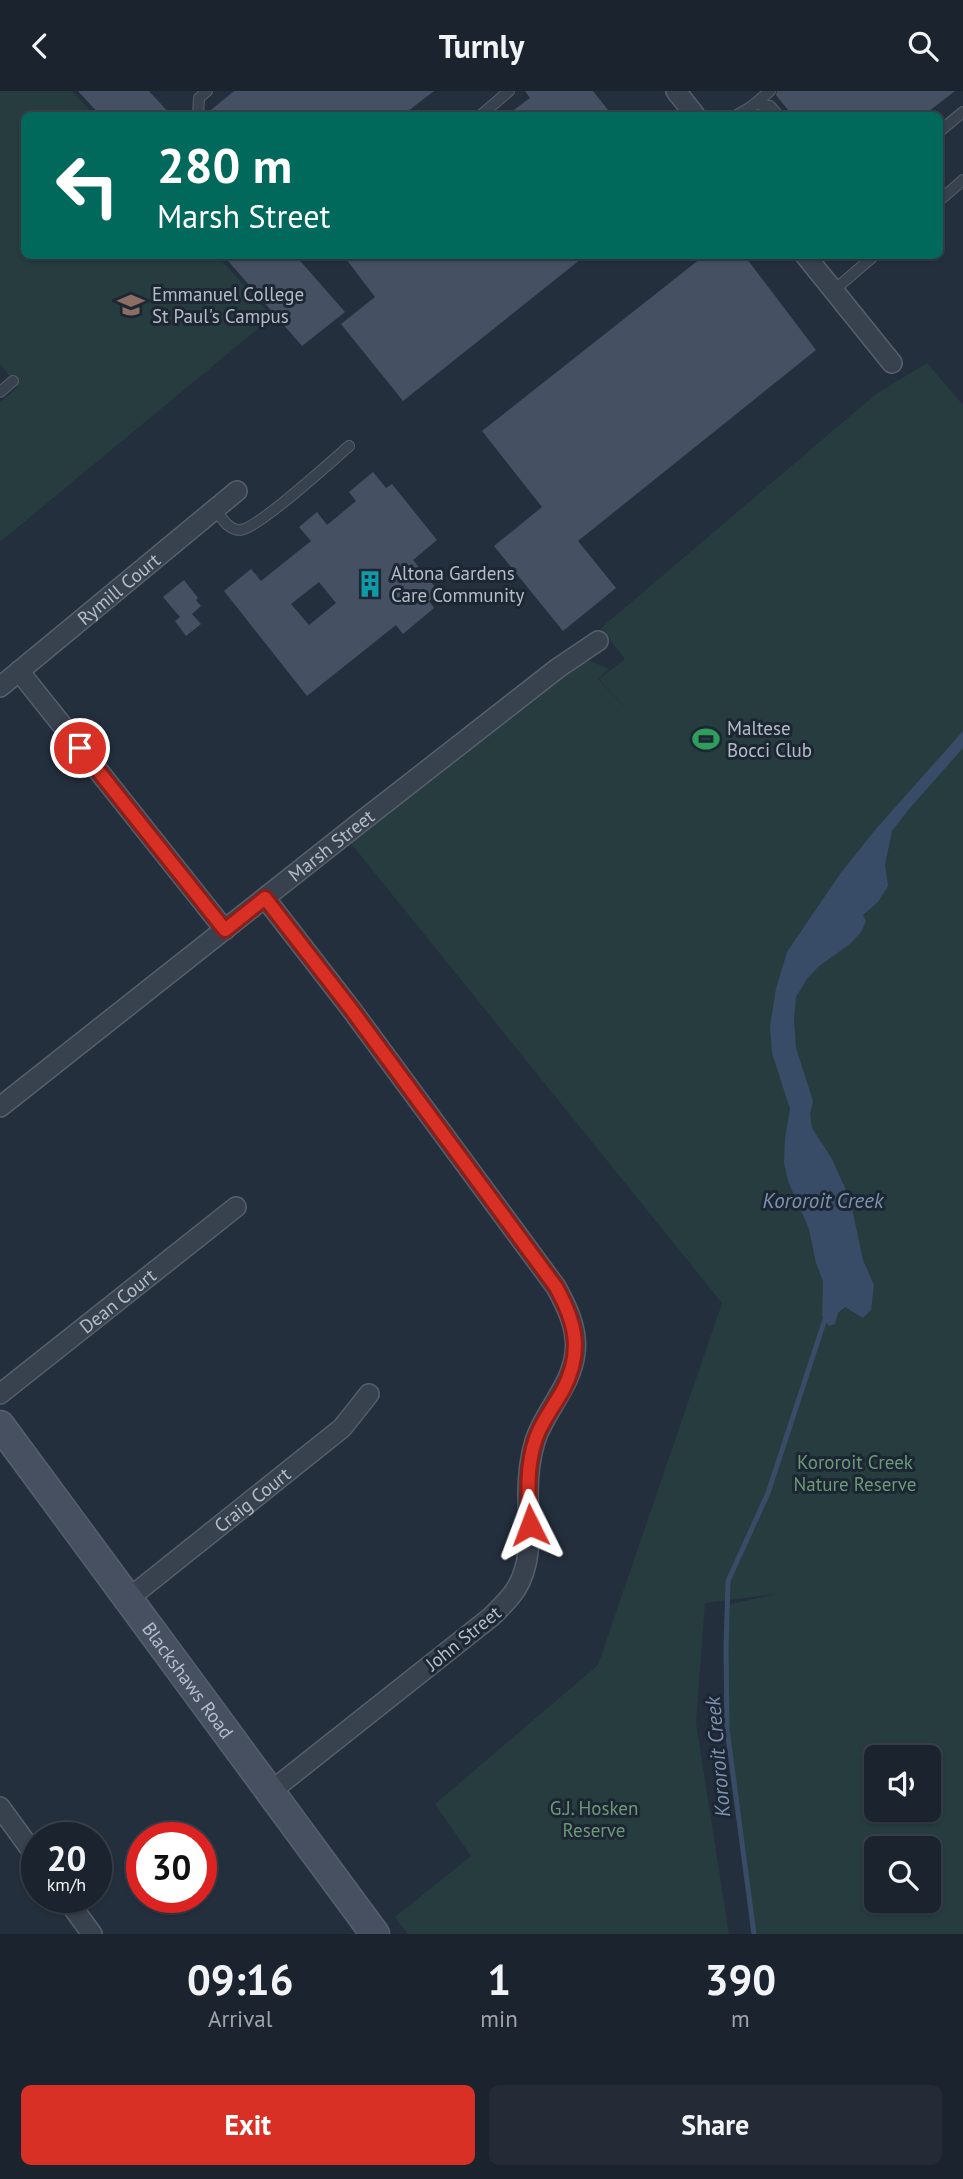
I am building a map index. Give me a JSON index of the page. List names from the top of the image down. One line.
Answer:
{"streets":{"main road":["Blackshaws Road"],"street":["Rymill Court","Marsh Street","Dean Court","Craig Court","John Street"]},"crossings":[["Marsh Street","John Street"],["Craig Court","Blackshaws Road"],["John Street","Blackshaws Road"]],"water":["Kororoit Creek"],"parks":["Kororoit Creek Nature Reserve","G.J. Hosken Reserve"],"places":{"school or university":["Emmanuel College St Paul's Campus"],"building":["Altona Gardens Care Community"],"sports":["Maltese Bocci Club"]},"page":{"header":"Turnly","turn":["280 m","Marsh Street"],"speed":"20 km/h","limit":"30","eta":["09:16","Arrival","1","min","390","m"],"buttons":["Exit","Share"]}}
